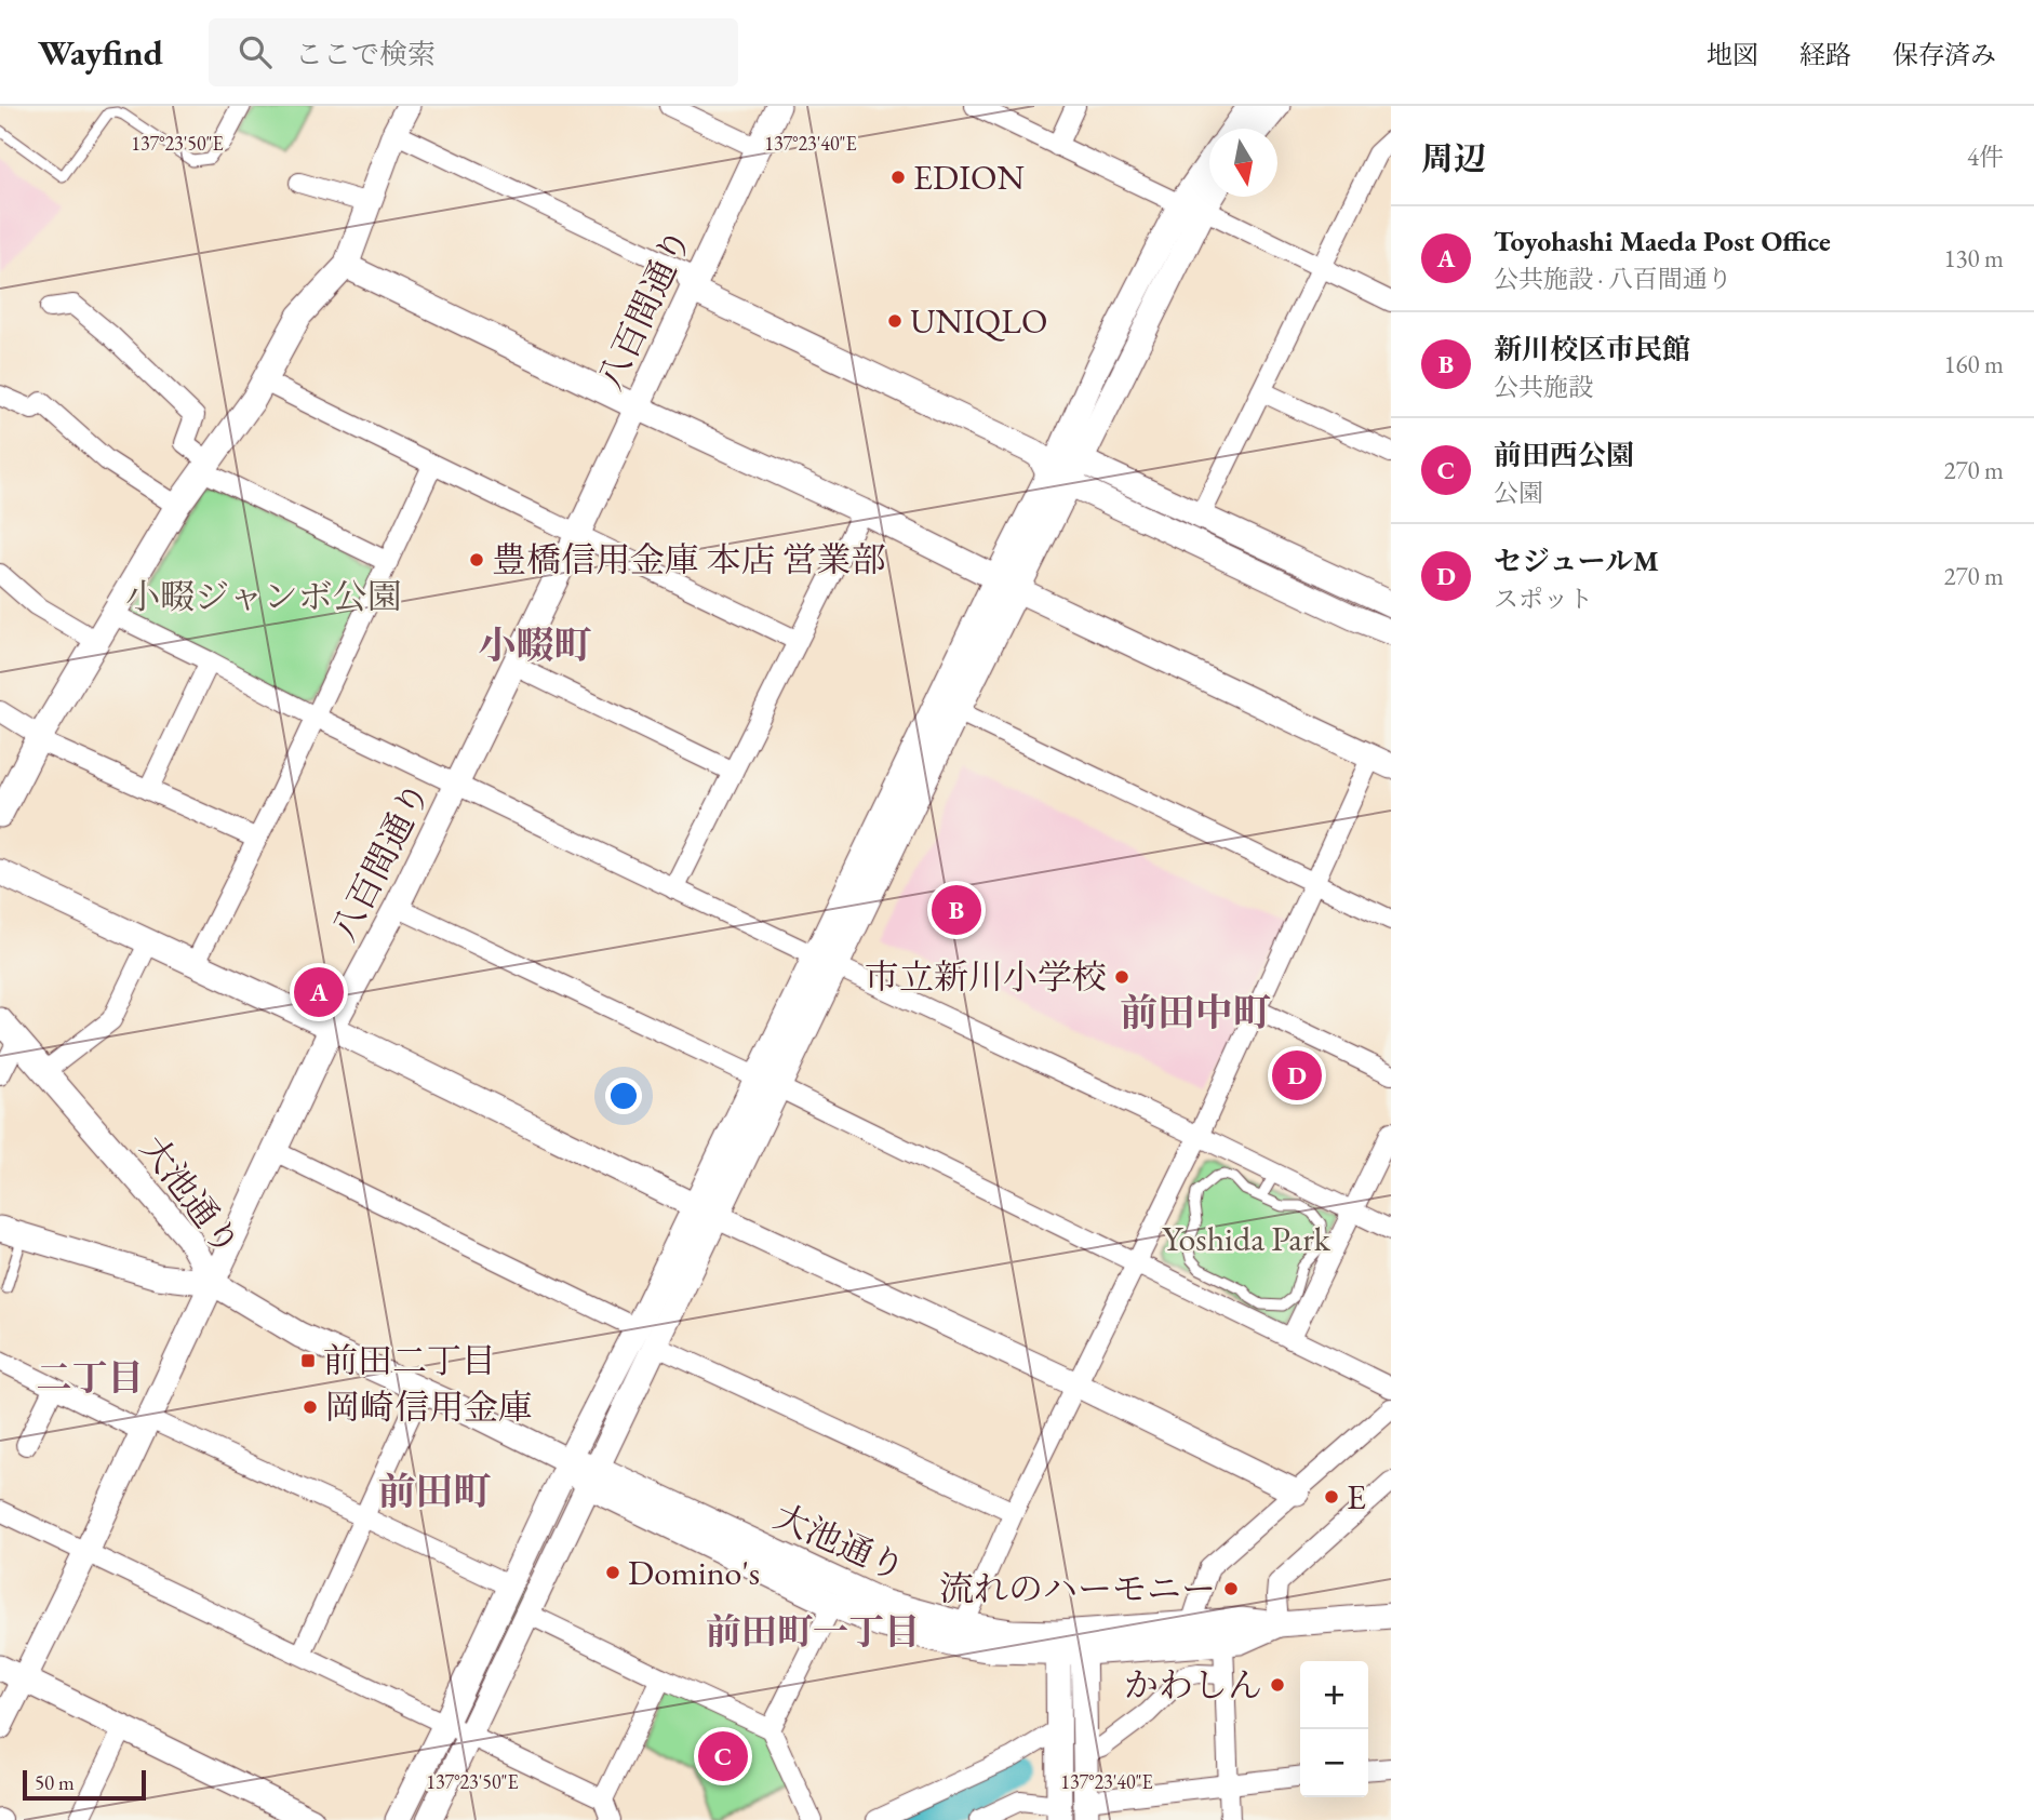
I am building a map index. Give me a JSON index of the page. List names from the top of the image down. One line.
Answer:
{"streets":{"street":["八百間通り","大池通り"]},"crossings":[["八百間通り","大池通り"]],"districts":["小畷町","前田中町","二丁目","前田町","前田町一丁目"],"parks":["小畷ジャンボ公園","Yoshida Park"],"places":{"other":["EDION","UNIQLO","豊橋信用金庫 本店 営業部","市立新川小学校","岡崎信用金庫","E","Domino's","流れのハーモニー","かわしん"],"transit":["前田二丁目"]},"scale_bar":"50 m","north":"bottom","page":{"header":"Wayfind","search":"ここで検索","nav":["地図","経路","保存済み"],"heading":["周辺","4件"],"list":[{"mark":"A","name":"Toyohashi Maeda Post Office","note":"公共施設 · 八百間通り","value":"130 m"},{"mark":"B","name":"新川校区市民館","note":"公共施設","value":"160 m"},{"mark":"C","name":"前田西公園","note":"公園","value":"270 m"},{"mark":"D","name":"セジュールM","note":"スポット","value":"270 m"}],"pins":["B","A","D","C"],"map_buttons":["+","−"],"scale":"50 m"},"coordinates":["137°23'50\"E","137°23'40\"E"]}
